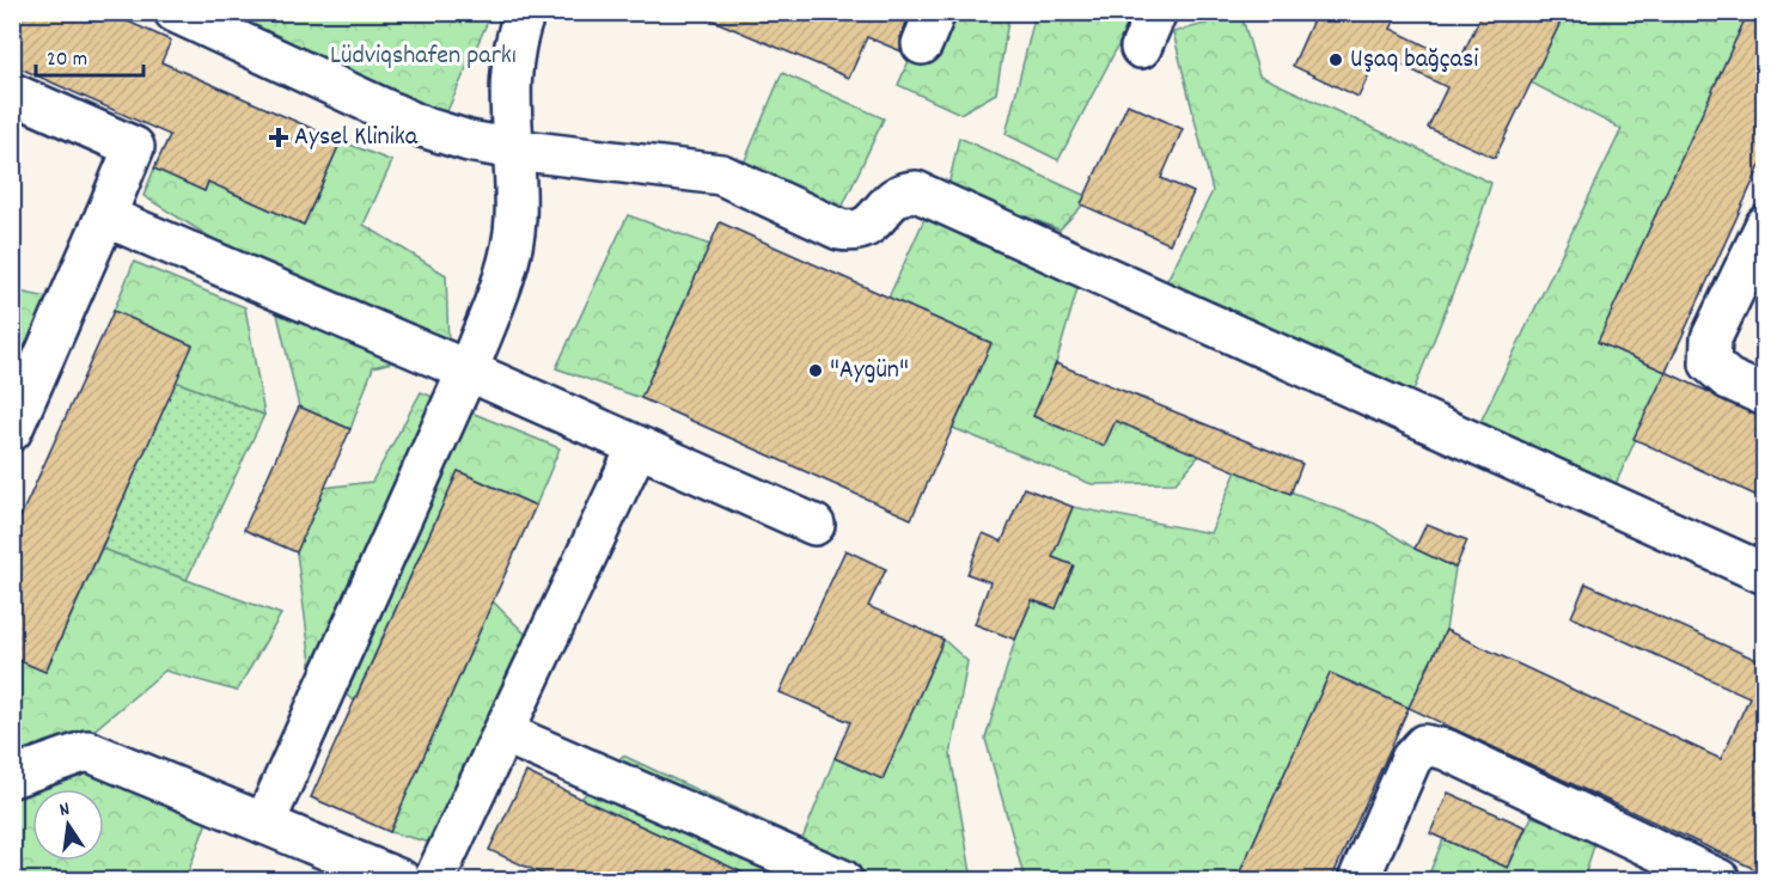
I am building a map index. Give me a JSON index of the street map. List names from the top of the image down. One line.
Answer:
{"parks":["Lüdviqshafen parkı"],"places":{"other":["Uşaq bağçasi","\"Aygün\""],"health":["Aysel Klinika"]},"scale_bar":"20 m","north":"top"}
